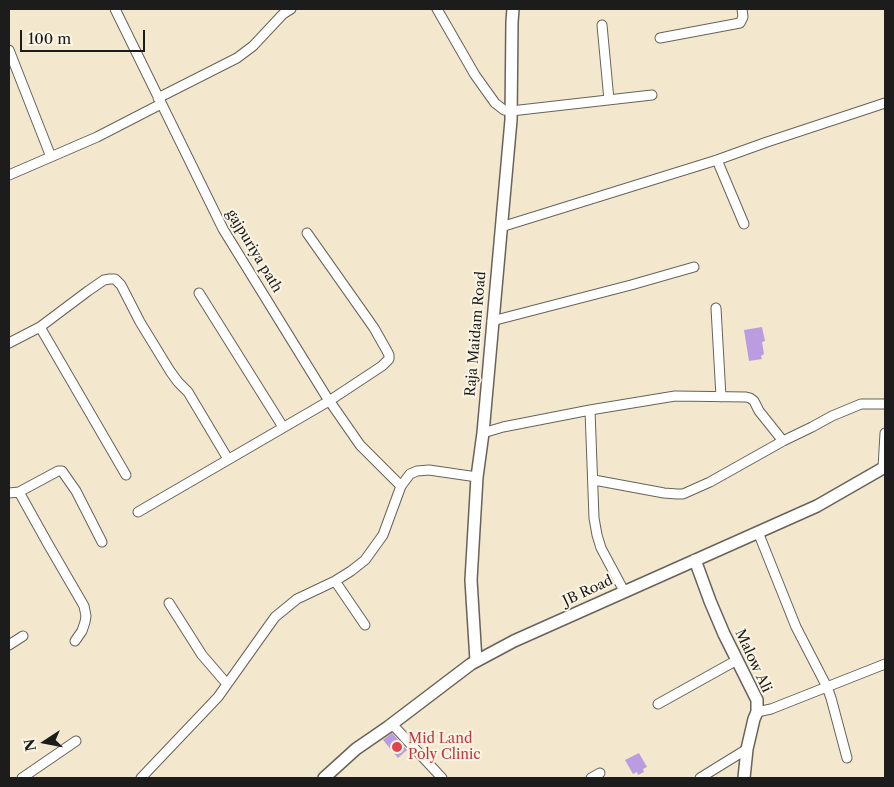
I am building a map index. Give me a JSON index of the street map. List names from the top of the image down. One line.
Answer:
{"streets":{"street":["gajpuriya path","Raja Maidam Road","JB Road","Malow Ali"]},"crossings":[["Raja Maidam Road","JB Road"],["JB Road","Malow Ali"]],"places":["Mid Land Poly Clinic"],"scale_bar":"100 m","north":"left"}
